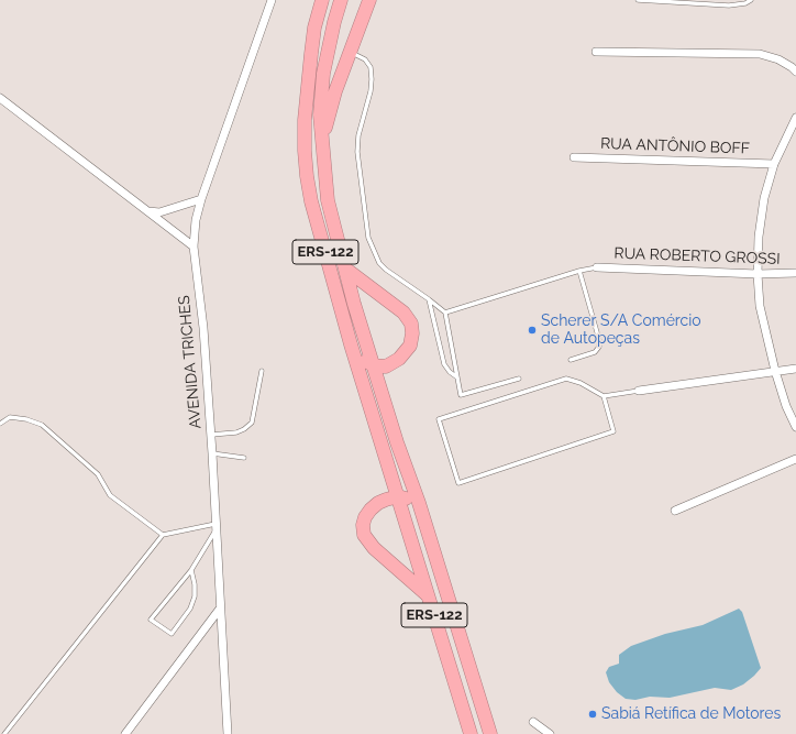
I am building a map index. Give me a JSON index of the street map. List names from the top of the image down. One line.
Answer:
{"streets":{"highway":["ERS-122"],"street":["RUA ANTÔNIO BOFF","RUA ROBERTO GROSSI","AVENIDA TRICHES"]},"places":["Scherer S/A Comércio de Autopeças","Sabiá Retífica de Motores"]}
